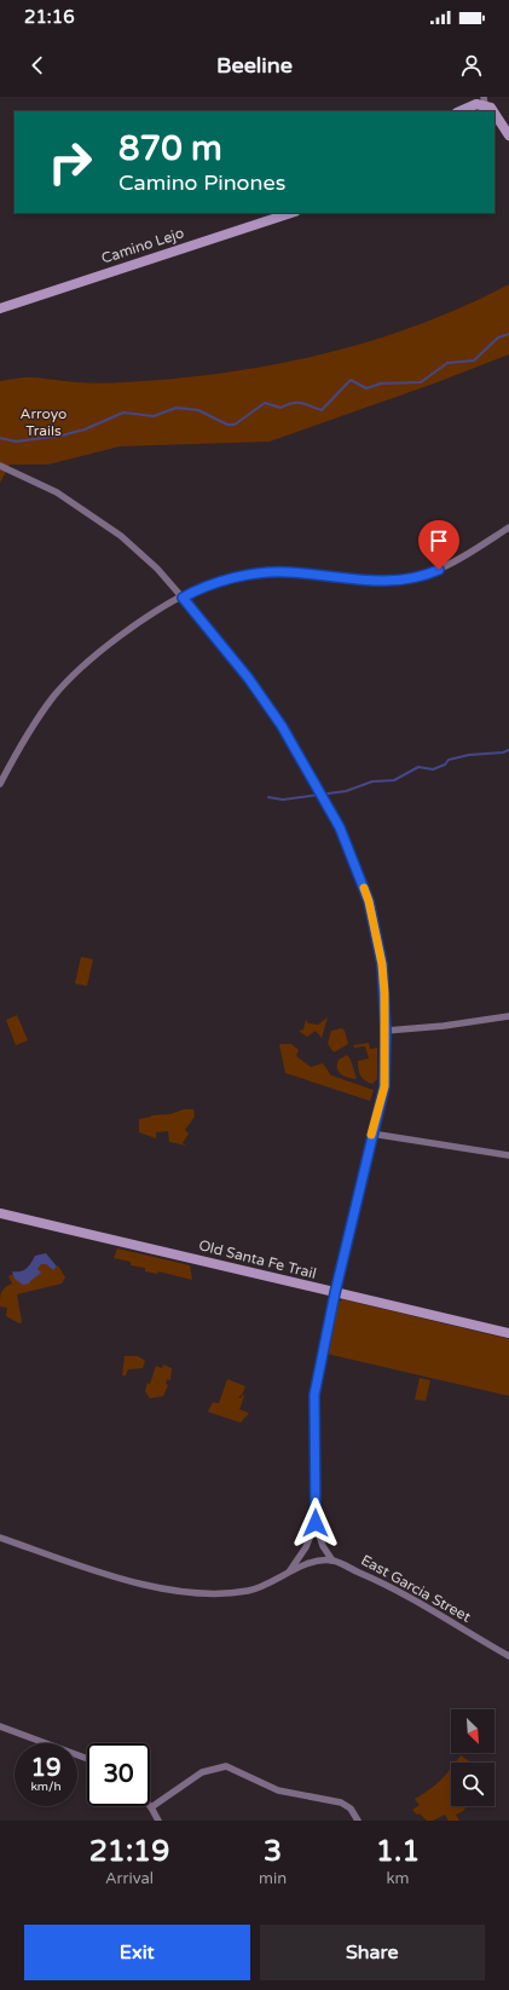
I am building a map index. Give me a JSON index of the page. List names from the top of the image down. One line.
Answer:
{"streets":{"street":["Camino Lejo","Old Santa Fe Trail","East Garcia Street"]},"parks":["Arroyo Trails"],"north":"bottom right","page":{"status":"21:16","header":"Beeline","turn":["870 m","Camino Pinones"],"speed":"19 km/h","limit":"30","eta":["21:19","Arrival","3","min","1.1","km"],"buttons":["Exit","Share"]}}
